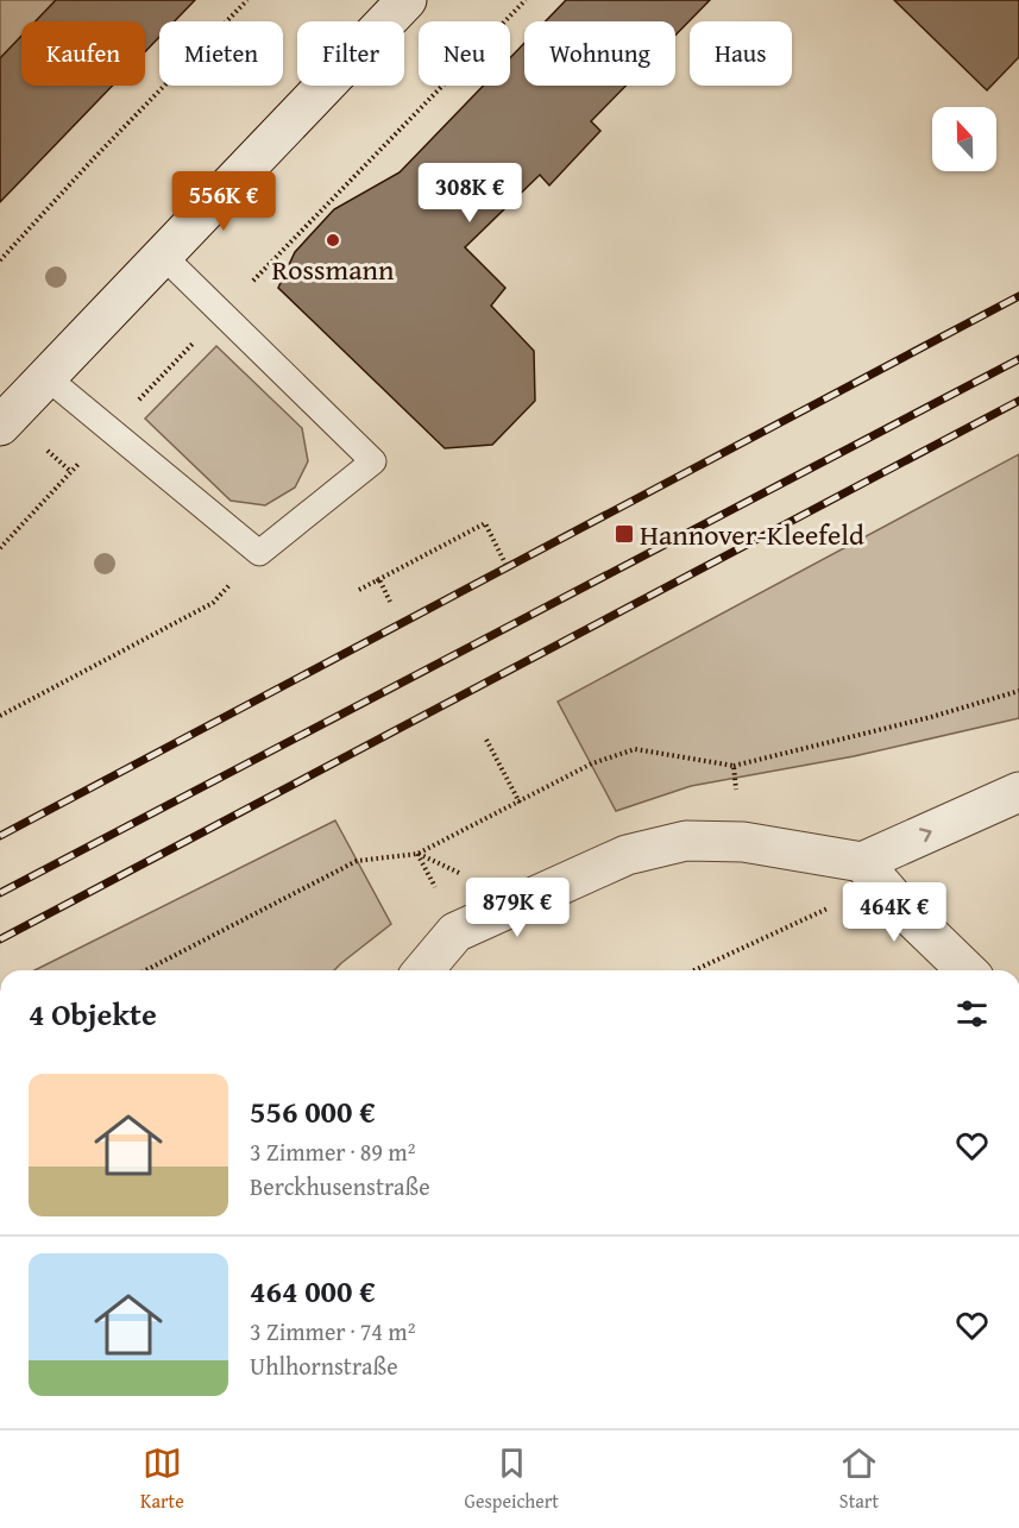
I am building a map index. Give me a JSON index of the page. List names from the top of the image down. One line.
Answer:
{"places":{"other":["Rossmann"],"transit":["Hannover-Kleefeld"]},"north":"top","page":{"chip":["Kaufen","Mieten","Filter","Neu","Wohnung","Haus"],"price":["308K €","556K €","879K €","464K €"],"heading":"4 Objekte","list":[{"name":"556 000 €","note":"3 Zimmer · 89 m² · Berckhusenstraße"},{"name":"464 000 €","note":"3 Zimmer · 74 m² · Uhlhornstraße"}],"tabs":["Karte","Gespeichert","Start"]}}
